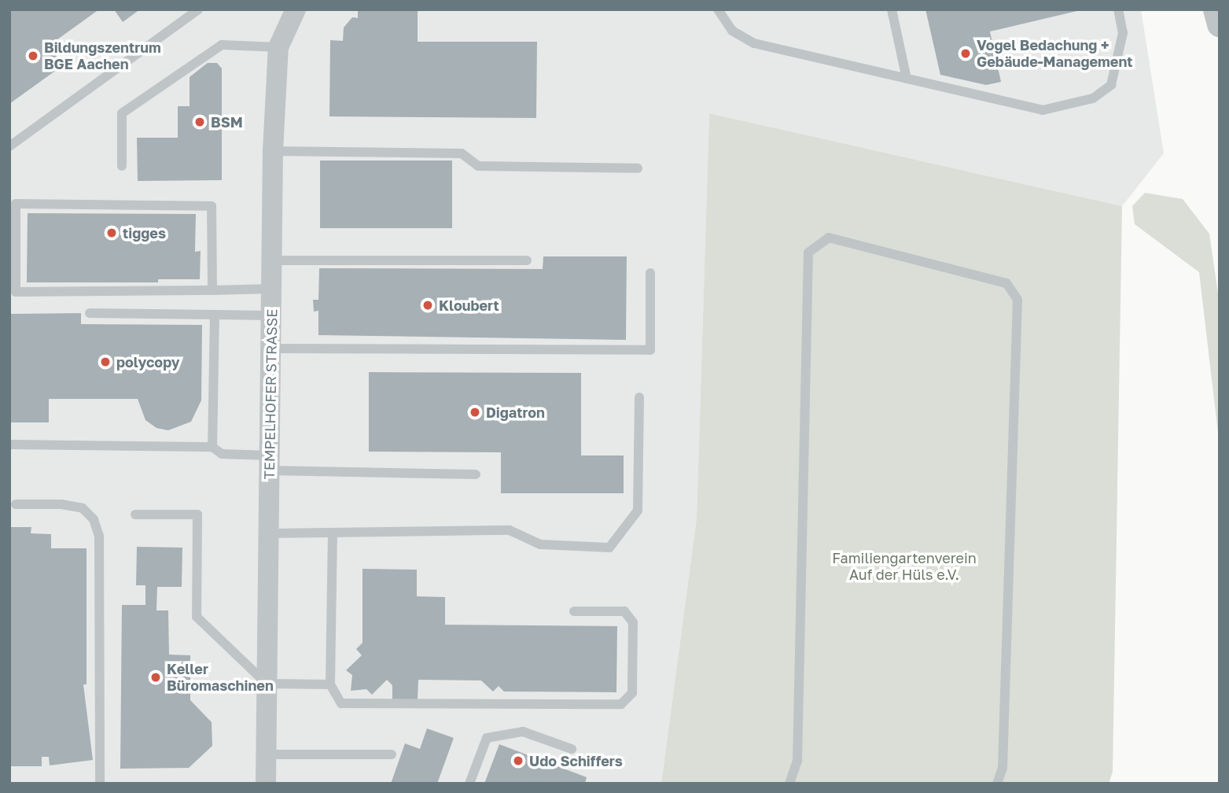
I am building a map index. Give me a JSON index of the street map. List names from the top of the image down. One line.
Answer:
{"streets":{"street":["TEMPELHOFER STRASSE"]},"parks":["Familiengartenverein Auf der Hüls e.V."],"places":["Vogel Bedachung + Gebäude-Management","Bildungszentrum BGE Aachen","BSM","tigges","Kloubert","polycopy","Digatron","Keller Büromaschinen","Udo Schiffers"]}
